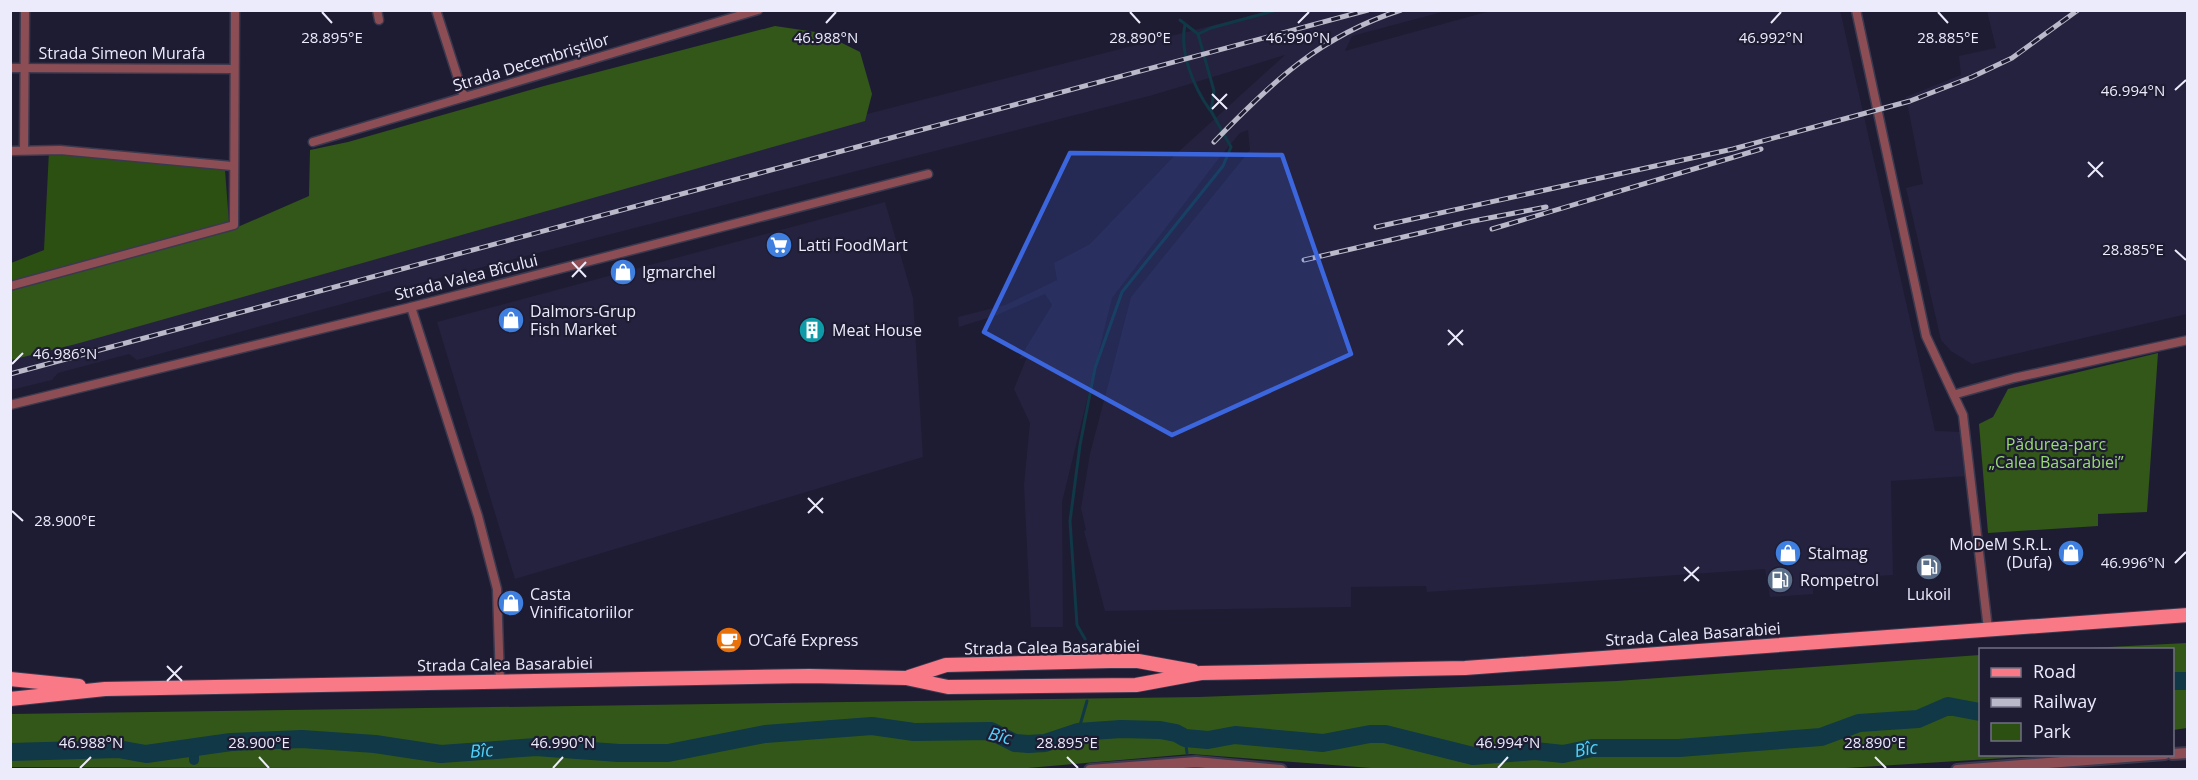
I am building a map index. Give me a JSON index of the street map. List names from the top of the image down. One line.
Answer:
{"streets":{"main road":["Strada Calea Basarabiei"],"street":["Strada Simeon Murafa","Strada Decembriștilor","Strada Valea Bîcului"]},"water":["Bîc"],"parks":["Pădurea-parc „Calea Basarabiei”"],"places":{"supermarket":["Latti FoodMart"],"shop":["Igmarchel","Dalmors-Grup Fish Market","Stalmag","MoDeM S.R.L. (Dufa)","Casta Vinificatoriilor"],"building":["Meat House"],"fuel station":["Lukoil","Rompetrol"],"cafe":["O’Café Express"]},"legend":["Road","Railway","Park"],"coordinates":["28.895°E","46.988°N","28.890°E","46.990°N","46.992°N","28.885°E","46.994°N","46.986°N","28.900°E","46.996°N"]}
